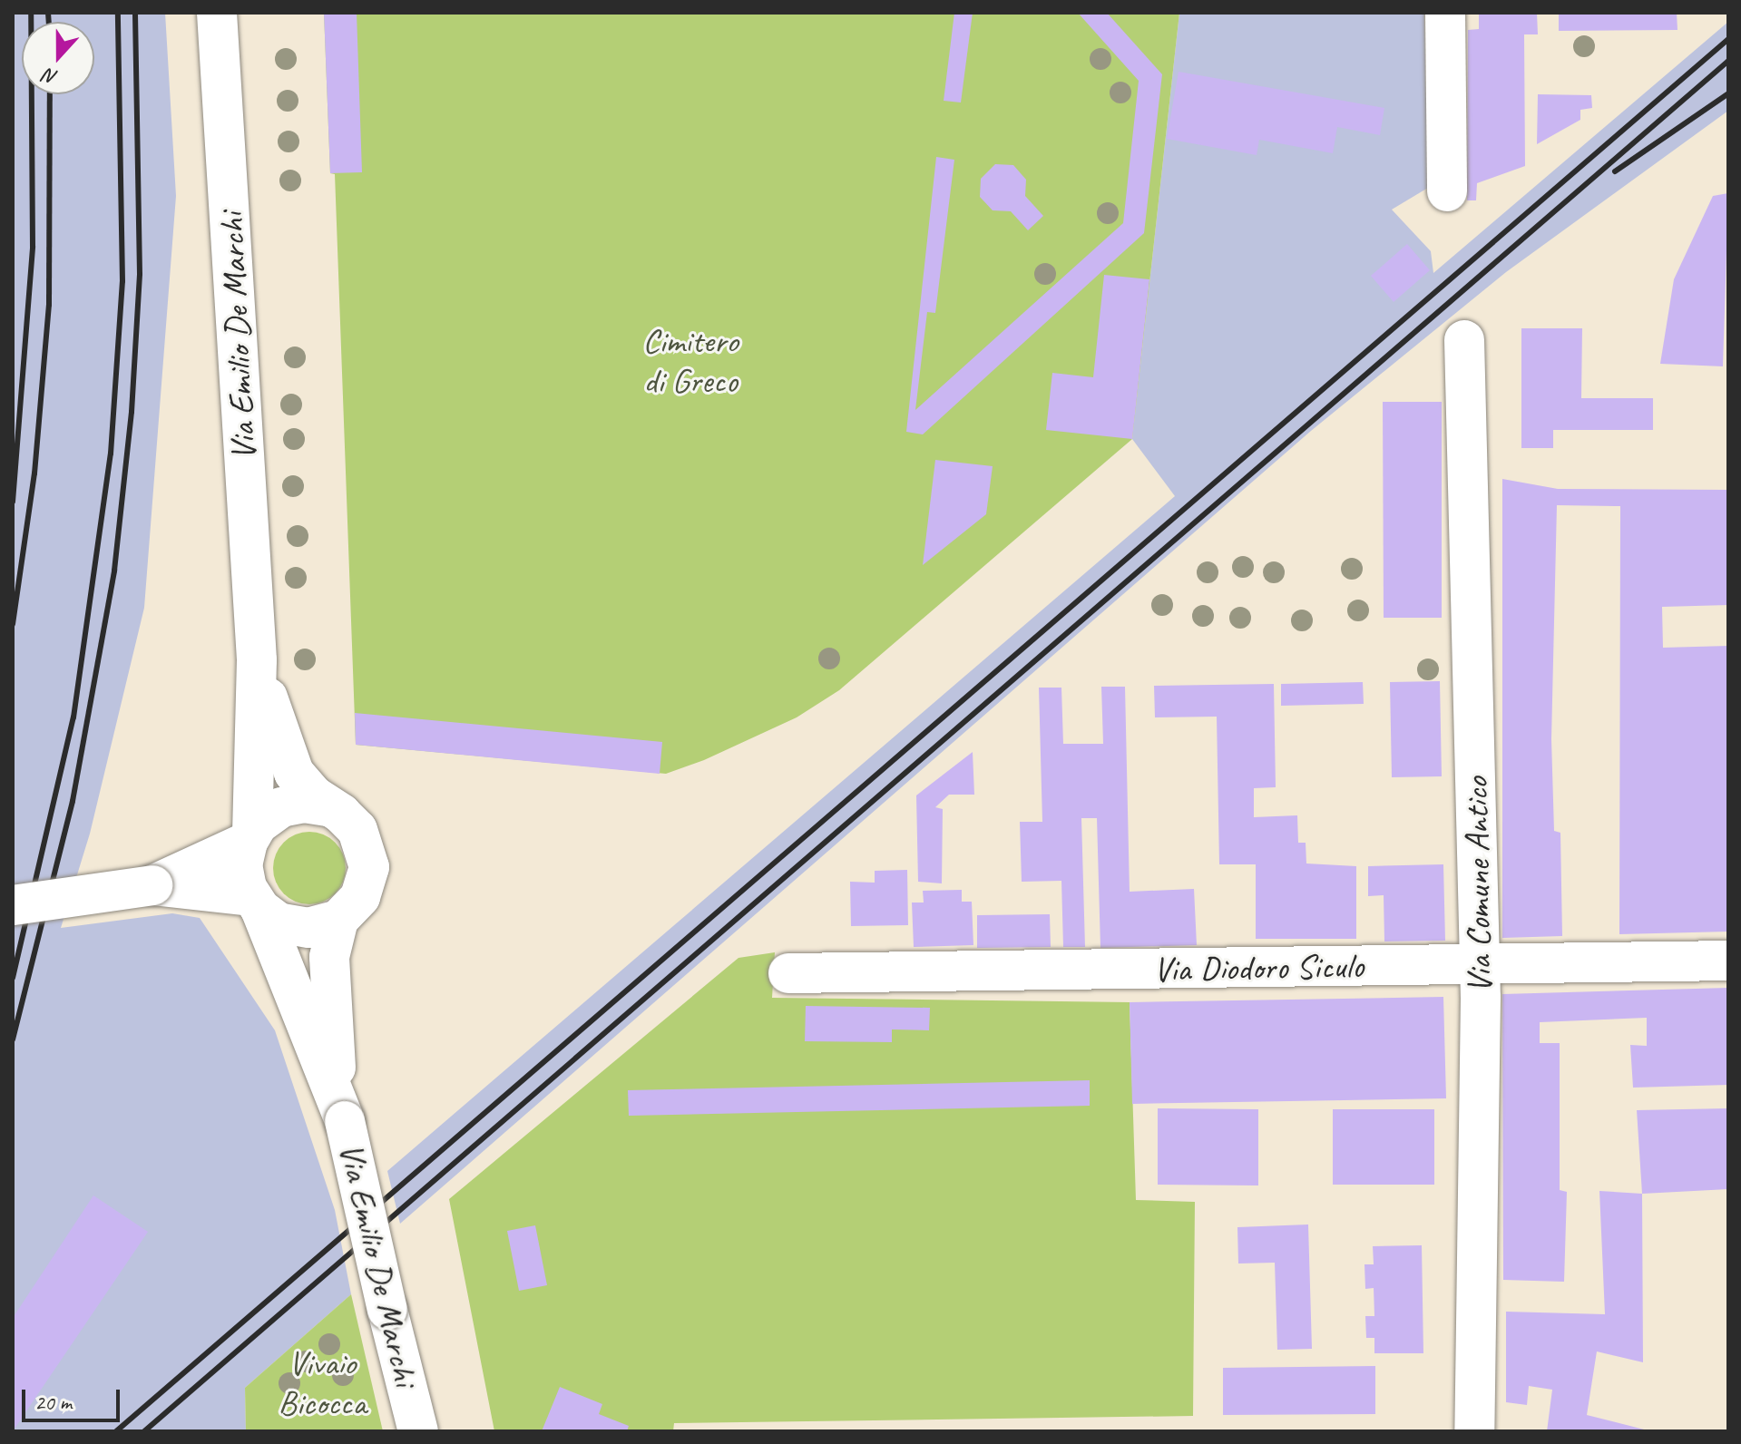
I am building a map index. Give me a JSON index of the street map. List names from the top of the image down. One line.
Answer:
{"streets":{"street":["Via Emilio De Marchi","Via Comune Antico","Via Diodoro Siculo"]},"crossings":[["Via Comune Antico","Via Diodoro Siculo"]],"parks":["Cimitero di Greco","Vivaio Bicocca"],"scale_bar":"20 m","north":"bottom"}
